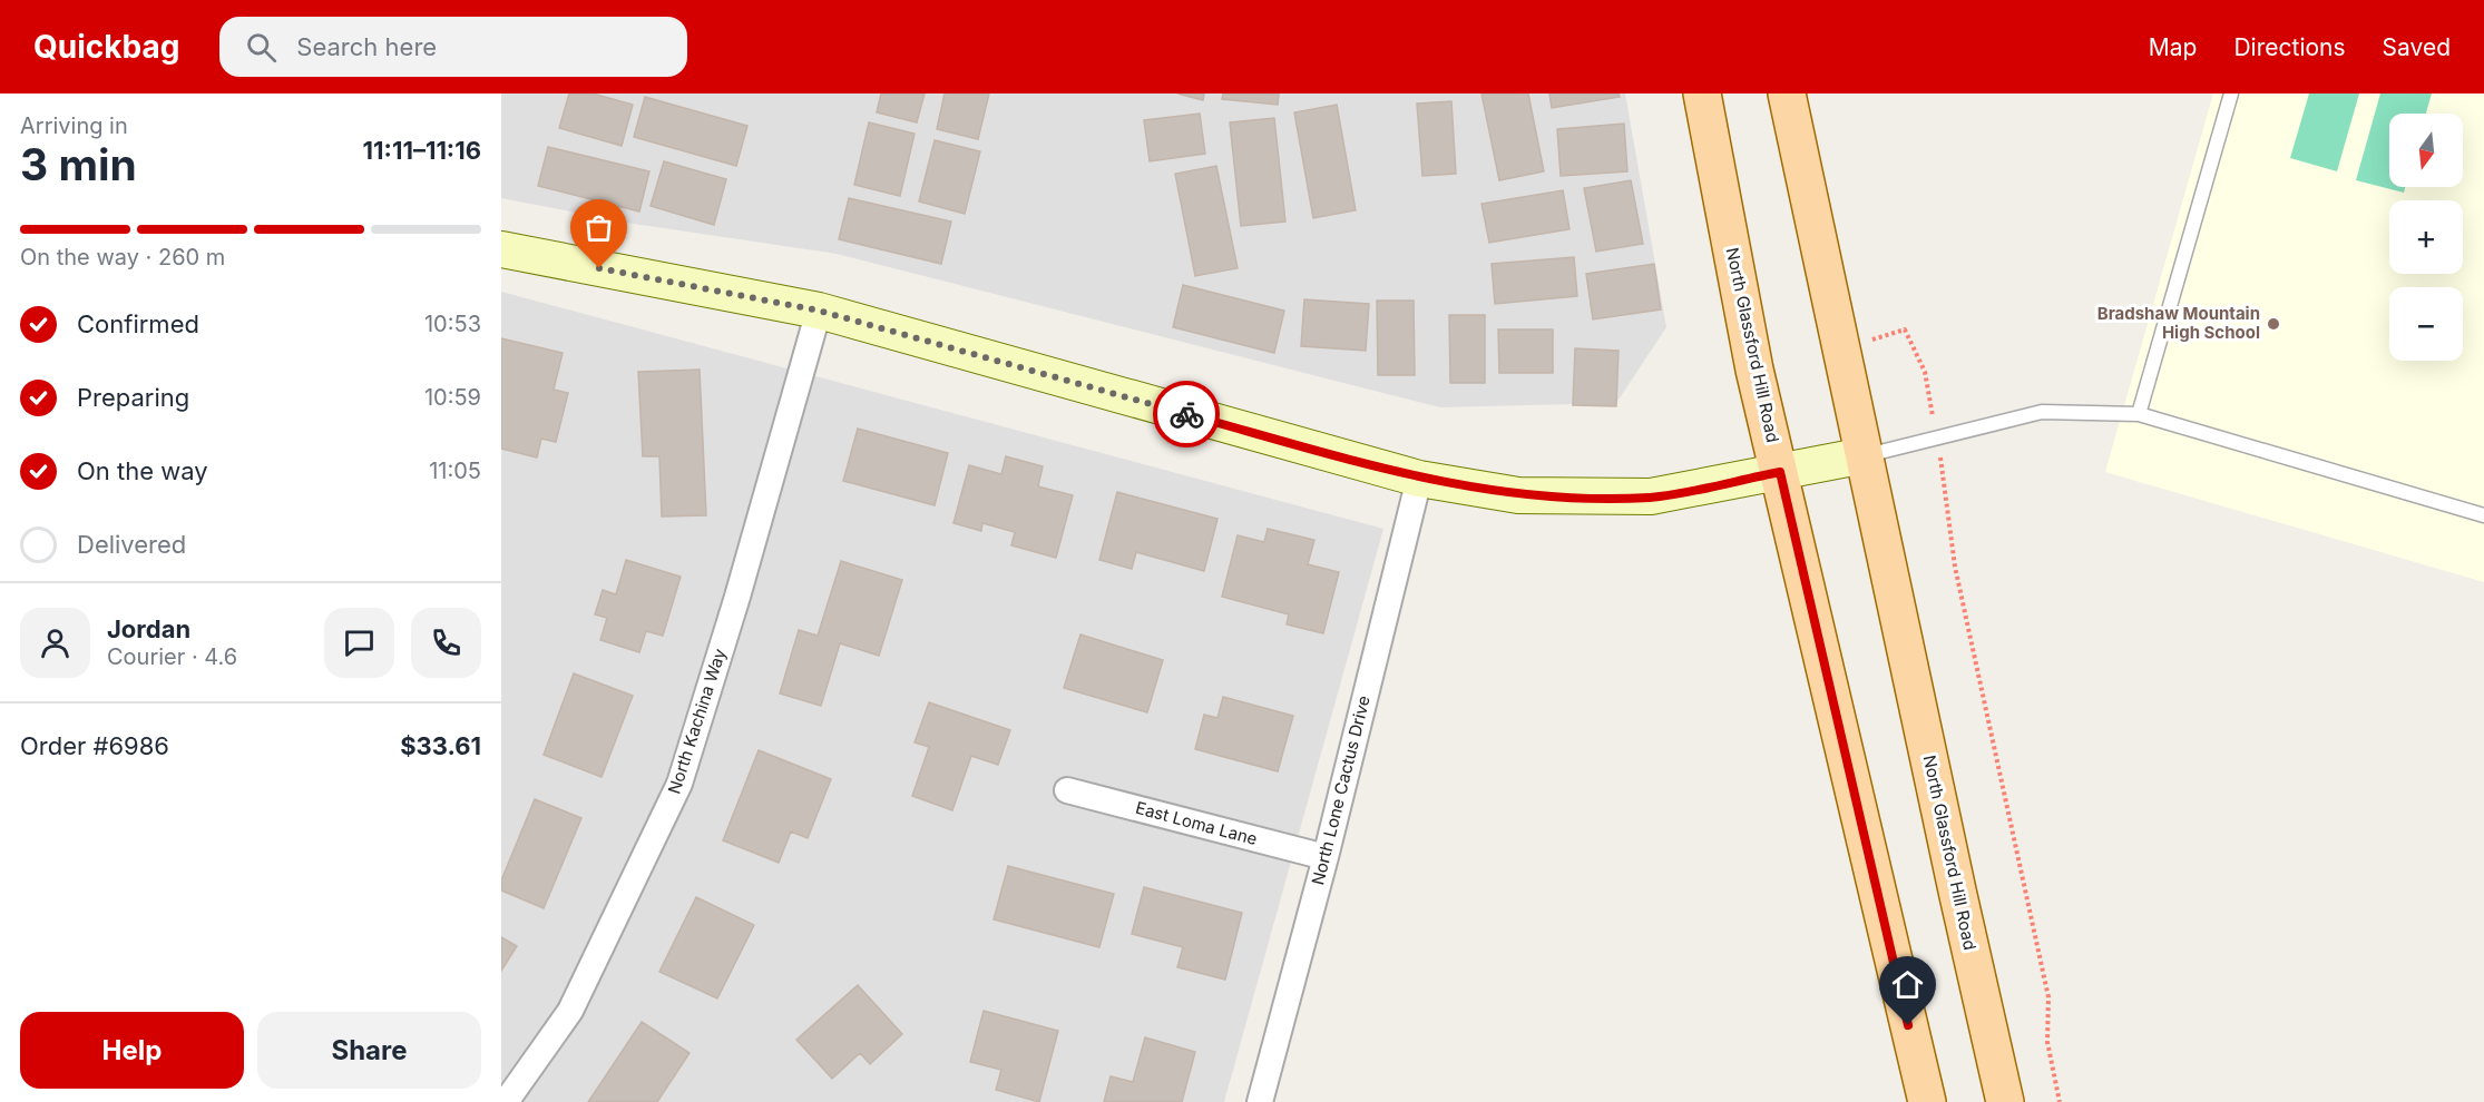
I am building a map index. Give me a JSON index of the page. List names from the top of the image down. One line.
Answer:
{"streets":{"main road":["North Glassford Hill Road"],"street":["North Kachina Way","North Lone Cactus Drive","East Loma Lane"]},"crossings":[["North Lone Cactus Drive","East Loma Lane"]],"places":["Bradshaw Mountain High School"],"north":"bottom","page":{"header":"Quickbag","search":"Search here","nav":["Map","Directions","Saved"],"heading":["3 min","Arriving in","11:11–11:16"],"panel":["Jordan","Courier · 4.6","Order #6986","$33.61"],"map_buttons":["+","−"],"bar":"On the way · 260 m","list":[["Confirmed","10:53"],["Preparing","10:59"],["On the way","11:05"],"Delivered"],"buttons":["Help","Share"]}}
